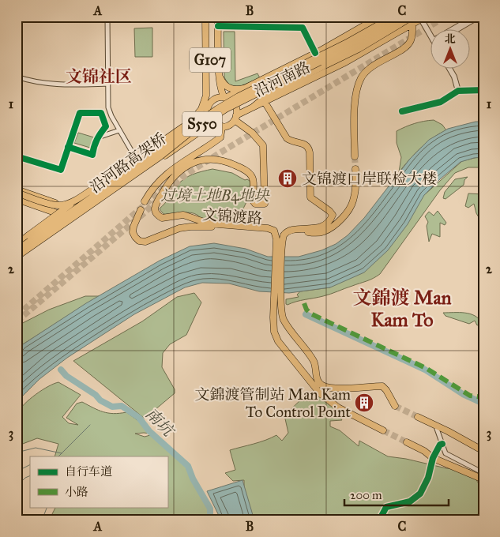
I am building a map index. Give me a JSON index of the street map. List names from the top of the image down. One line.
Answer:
{"streets":{"main road":["G107","沿河南路","S550","沿河路高架桥","文锦渡路"]},"crossings":[["G107","沿河南路"],["G107","文锦渡路"],["沿河南路","文锦渡路"]],"districts":["文锦社区","文錦渡 Man Kam To"],"water":["南坑"],"parks":["过境土地B4地块"],"places":{"building":["文锦渡口岸联检大楼","文錦渡管制站 Man Kam To Control Point"]},"legend":["自行车道","小路"],"scale_bar":"200 m","north":"top","grid":{"columns":["A","B","C"],"rows":["1","2","3"]}}
